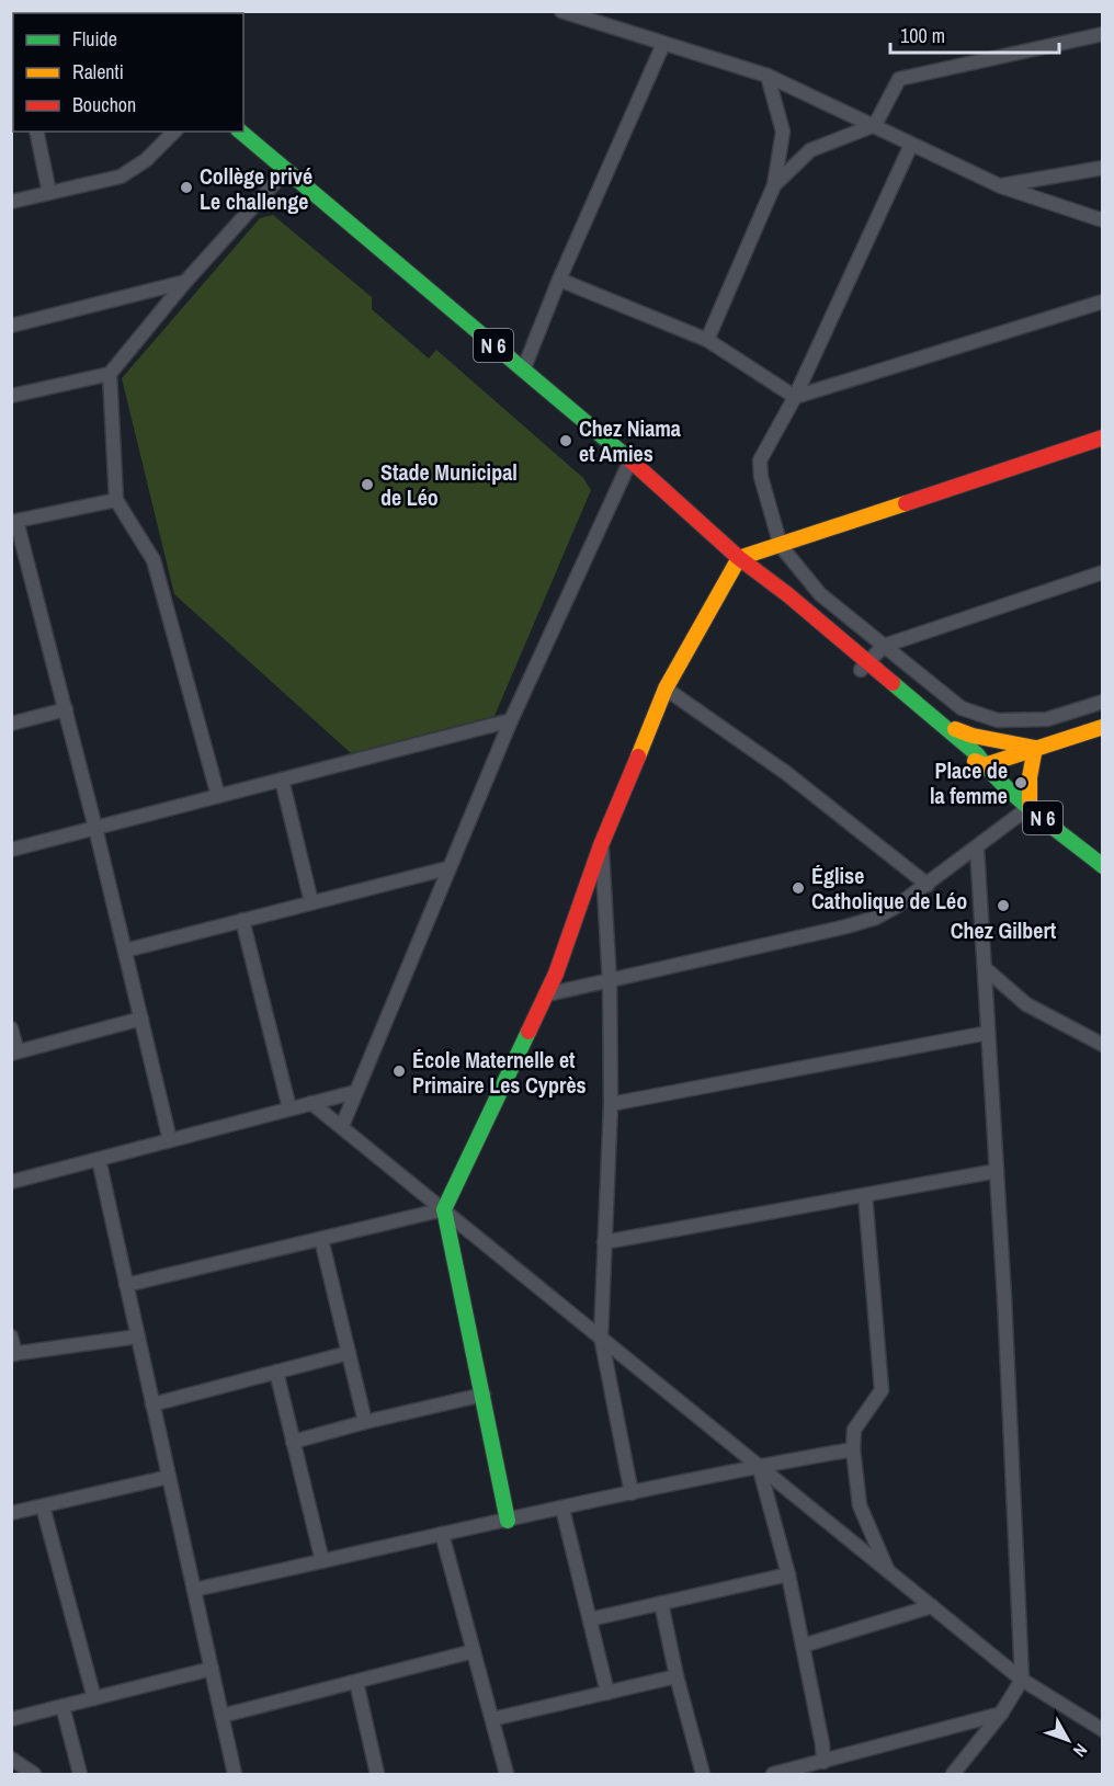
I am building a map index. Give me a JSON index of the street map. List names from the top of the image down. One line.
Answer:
{"streets":{"main road":["N 6"]},"places":["Collège privé Le challenge","Chez Niama et Amies","Stade Municipal de Léo","Place de la femme","Église Catholique de Léo","Chez Gilbert","École Maternelle et Primaire Les Cyprès"],"legend":["Fluide","Ralenti","Bouchon"],"scale_bar":"100 m","north":"bottom right"}
